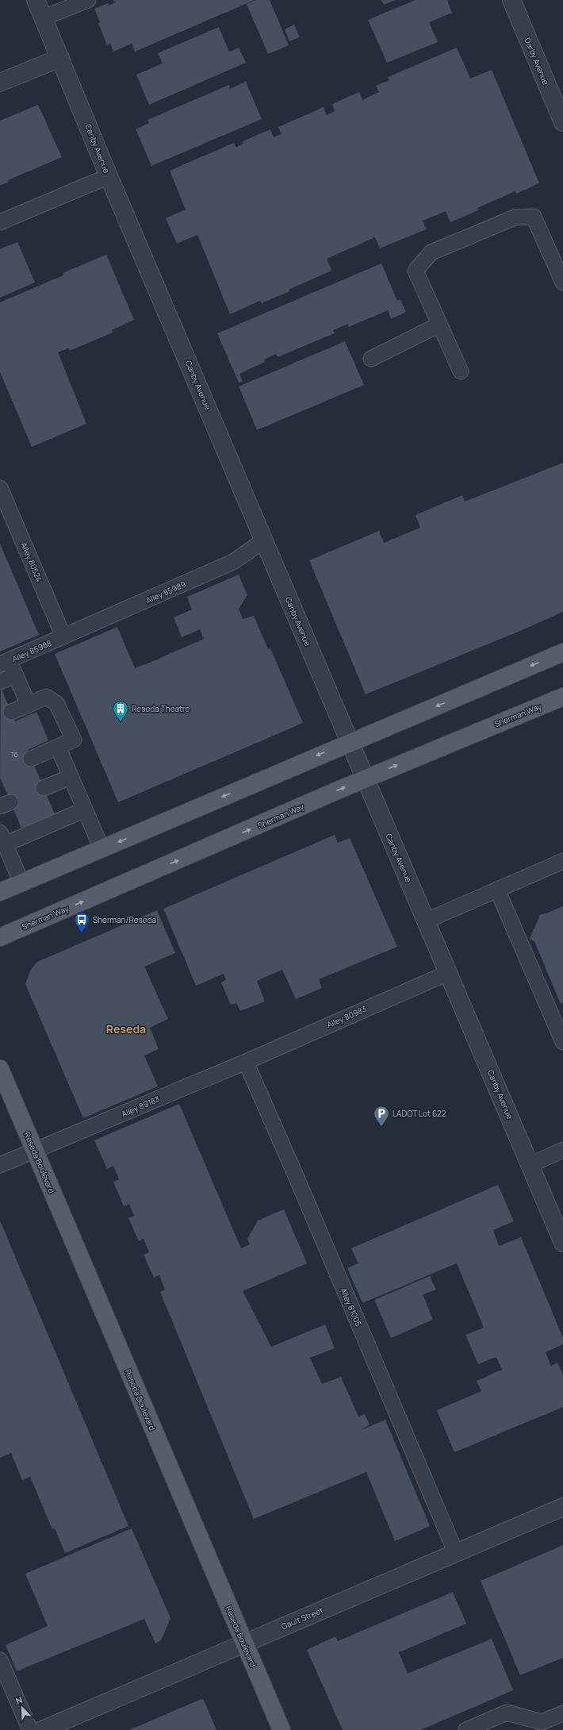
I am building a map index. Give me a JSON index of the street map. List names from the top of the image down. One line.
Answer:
{"streets":{"main road":["Sherman Way","Reseda Boulevard"],"street":["Darby Avenue","Canby Avenue","Gault Street"],"lane":["Alley 80524","Alley 85989","Alley 85988","Alley 80983","Alley 89183","Alley 81005"]},"crossings":[["Canby Avenue","Alley 85989"],["Canby Avenue","Sherman Way"],["Canby Avenue","Alley 80983"],["Alley 80524","Alley 85989"],["Alley 80524","Alley 85988"],["Alley 85989","Alley 85988"],["Alley 80983","Alley 89183"],["Alley 80983","Alley 81005"],["Alley 89183","Reseda Boulevard"],["Alley 89183","Alley 81005"],["Reseda Boulevard","Gault Street"],["Alley 81005","Gault Street"]],"districts":["Reseda"],"places":{"building":["Reseda Theatre"],"bus stop":["Sherman/Reseda"],"parking":["LADOT Lot 622"]},"house_numbers":["76"],"north":"top left"}
